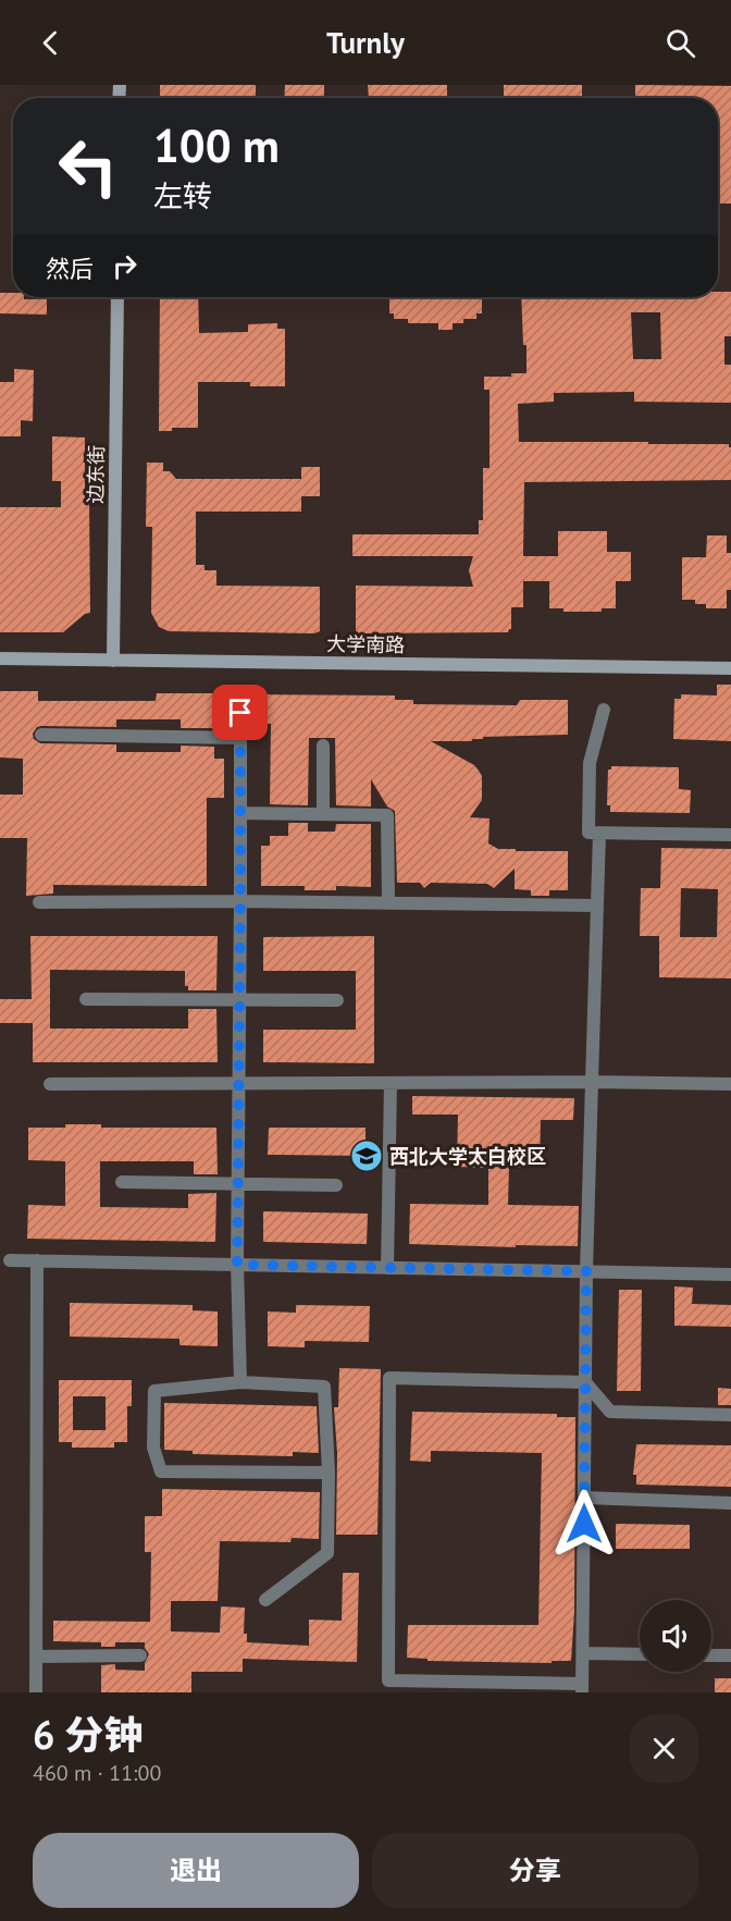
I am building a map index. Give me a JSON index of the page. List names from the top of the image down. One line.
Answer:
{"streets":{"street":["边东街","大学南路"]},"crossings":[["边东街","大学南路"]],"places":{"school or university":["西北大学太白校区"]},"page":{"header":"Turnly","turn":["100 m","左转"],"then":"然后","heading":["6 分钟","460 m · 11:00"],"buttons":["退出","分享"]}}
